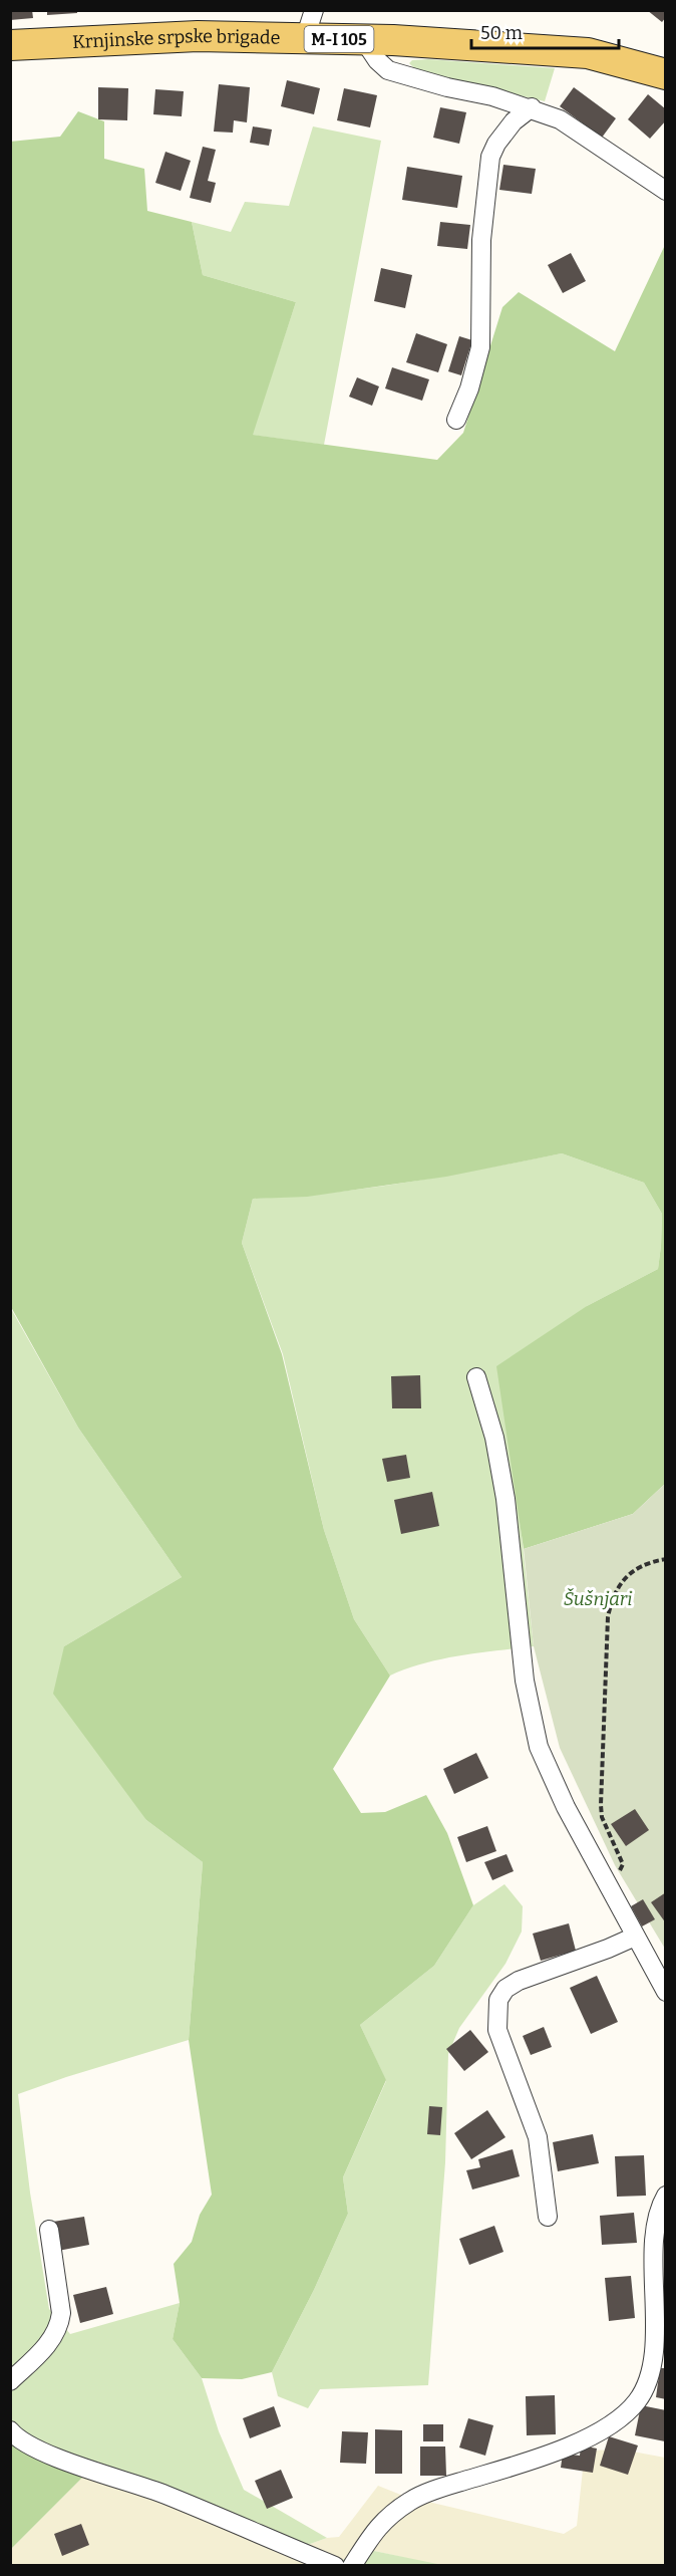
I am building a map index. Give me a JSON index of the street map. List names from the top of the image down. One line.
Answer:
{"streets":{"main road":["M-I 105","Krnjinske srpske brigade"]},"parks":["Šušnjari"],"scale_bar":"50 m"}
